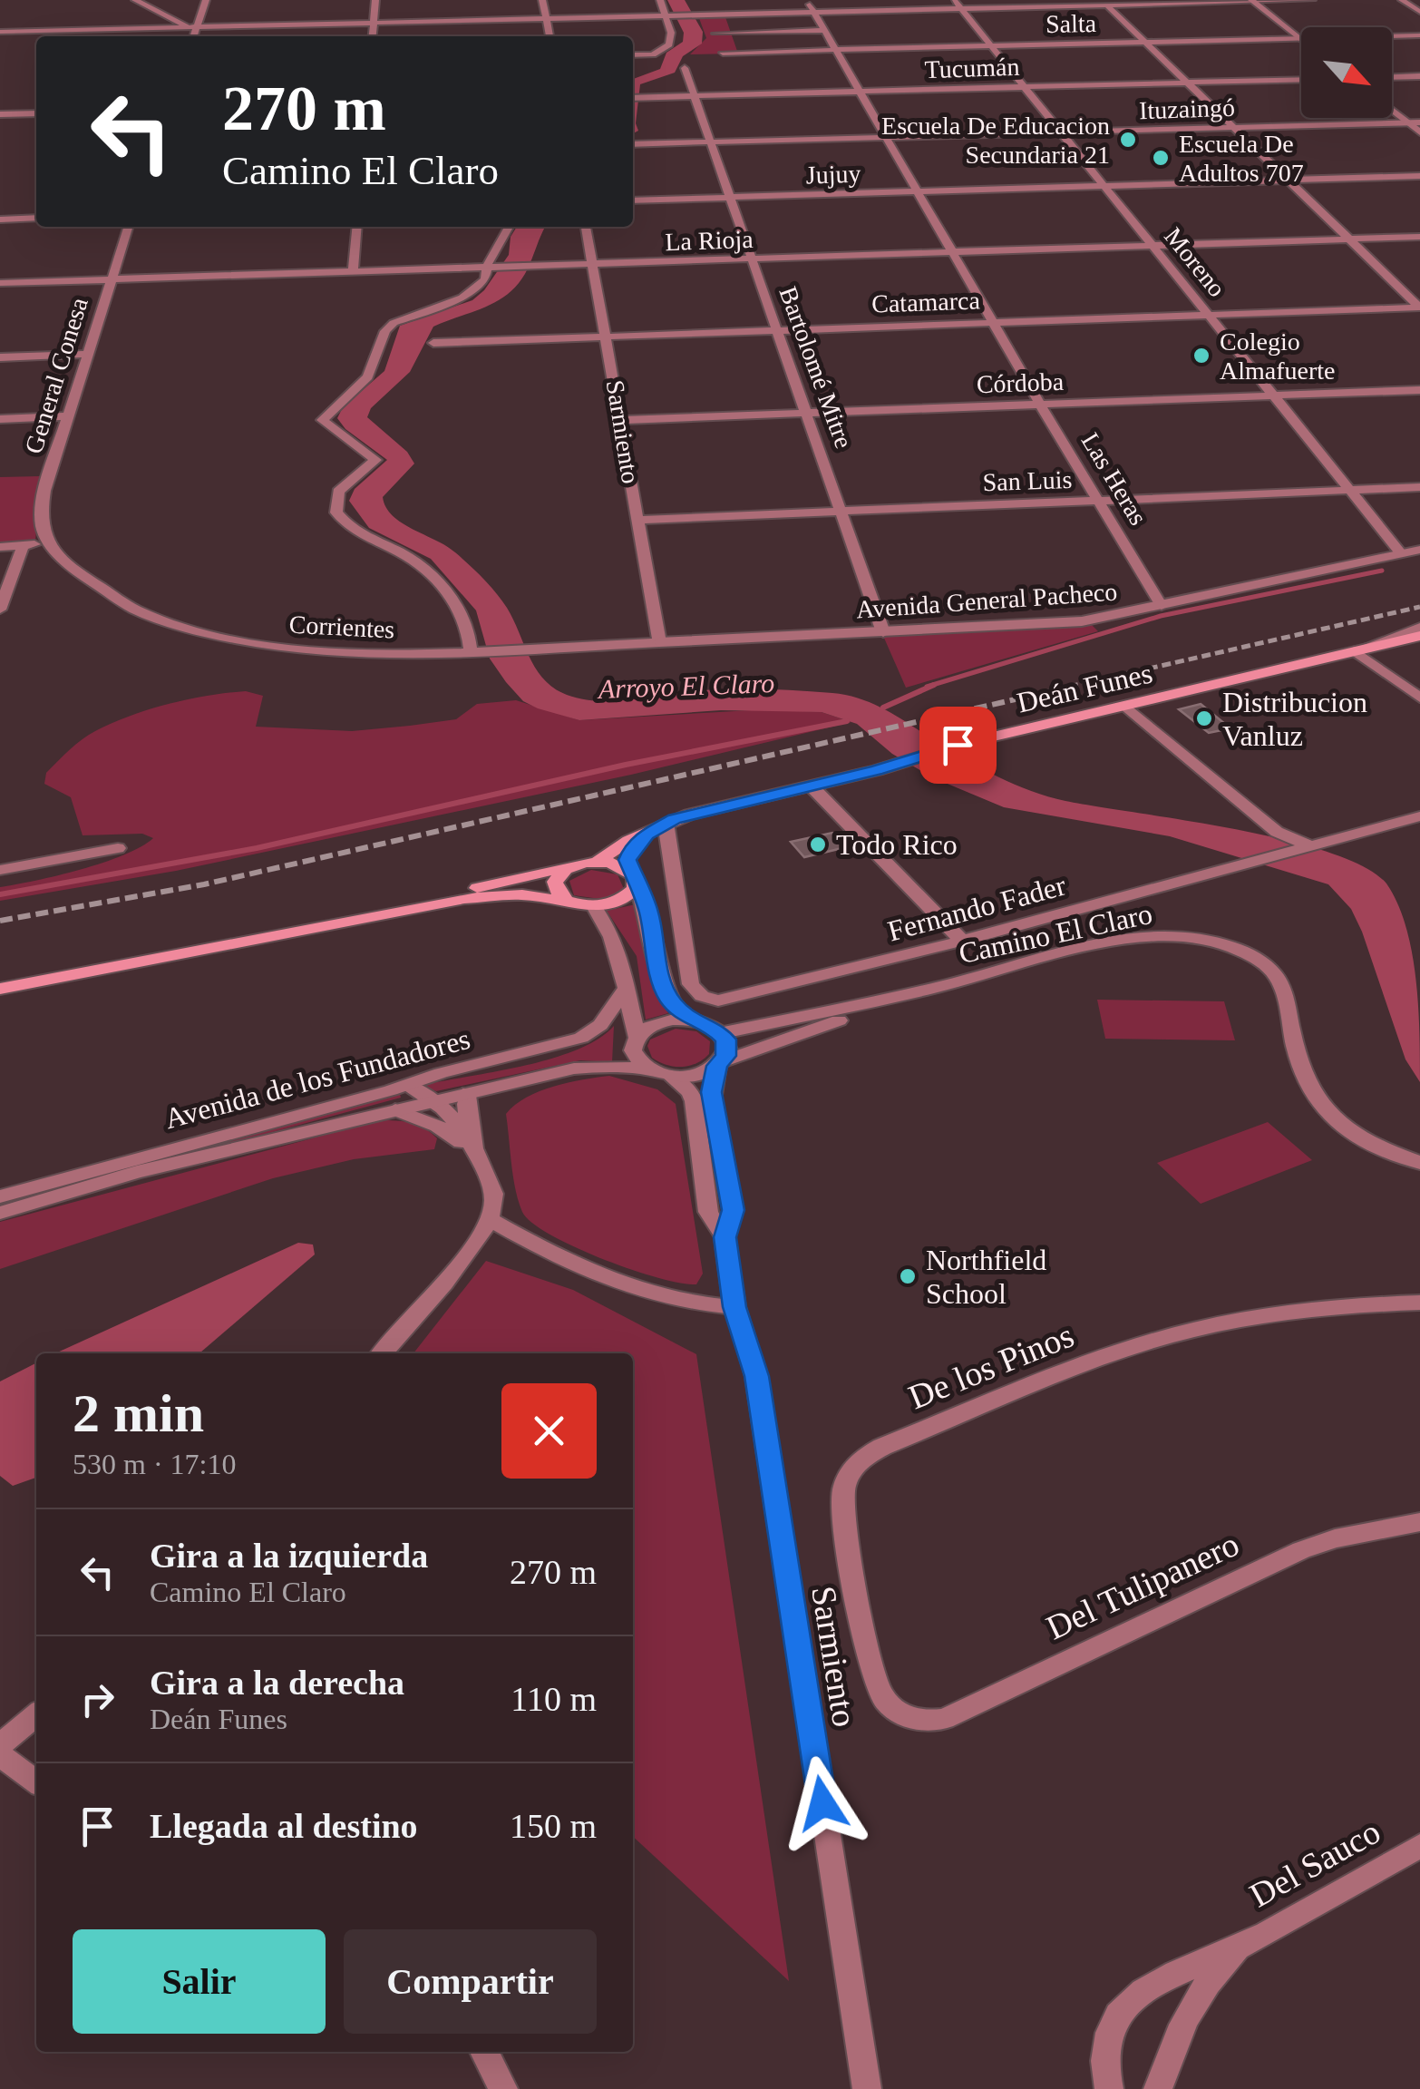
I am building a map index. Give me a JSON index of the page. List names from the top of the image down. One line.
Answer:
{"streets":{"main road":["Deán Funes"],"street":["Salta","Tucumán","Ituzaingó","Jujuy","La Rioja","Moreno","Catamarca","Bartolomé Mitre","General Conesa","Córdoba","Sarmiento","Las Heras","San Luis","Avenida General Pacheco","Corrientes","Fernando Fader","Camino El Claro","Avenida de los Fundadores","De los Pinos","Del Tulipanero","Del Sauco"]},"crossings":[["Salta","Moreno"],["Salta","Las Heras"],["Tucumán","Moreno"],["Tucumán","Bartolomé Mitre"],["Tucumán","Las Heras"],["Ituzaingó","Moreno"],["Ituzaingó","Bartolomé Mitre"],["Ituzaingó","Las Heras"],["Jujuy","Moreno"],["Jujuy","Bartolomé Mitre"],["Jujuy","Las Heras"],["La Rioja","Moreno"],["La Rioja","Bartolomé Mitre"],["La Rioja","General Conesa"],["La Rioja","Sarmiento"],["La Rioja","Las Heras"],["Moreno","Catamarca"],["Moreno","Córdoba"],["Moreno","San Luis"],["Moreno","Avenida General Pacheco"],["Catamarca","Bartolomé Mitre"],["Catamarca","Sarmiento"],["Catamarca","Las Heras"],["Bartolomé Mitre","Córdoba"],["Bartolomé Mitre","San Luis"],["Bartolomé Mitre","Avenida General Pacheco"],["General Conesa","Corrientes"],["Córdoba","Sarmiento"],["Córdoba","Las Heras"],["Sarmiento","San Luis"],["Sarmiento","Avenida General Pacheco"],["Sarmiento","Corrientes"],["Sarmiento","Camino El Claro"],["Sarmiento","Avenida de los Fundadores"],["Las Heras","San Luis"],["Las Heras","Avenida General Pacheco"],["Avenida General Pacheco","Corrientes"],["Deán Funes","Fernando Fader"],["Camino El Claro","Avenida de los Fundadores"],["De los Pinos","Del Tulipanero"]],"water":["Arroyo El Claro"],"places":["Escuela De Educacion Secundaria 21","Escuela De Adultos 707","Colegio Almafuerte","Distribucion Vanluz","Todo Rico","Northfield School"],"north":"bottom right","page":{"turn":["270 m","Camino El Claro"],"heading":["2 min","530 m · 17:10"],"list":[{"name":"Gira a la izquierda","note":"Camino El Claro","value":"270 m"},{"name":"Gira a la derecha","note":"Deán Funes","value":"110 m"},{"name":"Llegada al destino","value":"150 m"}],"buttons":["Salir","Compartir"]}}
